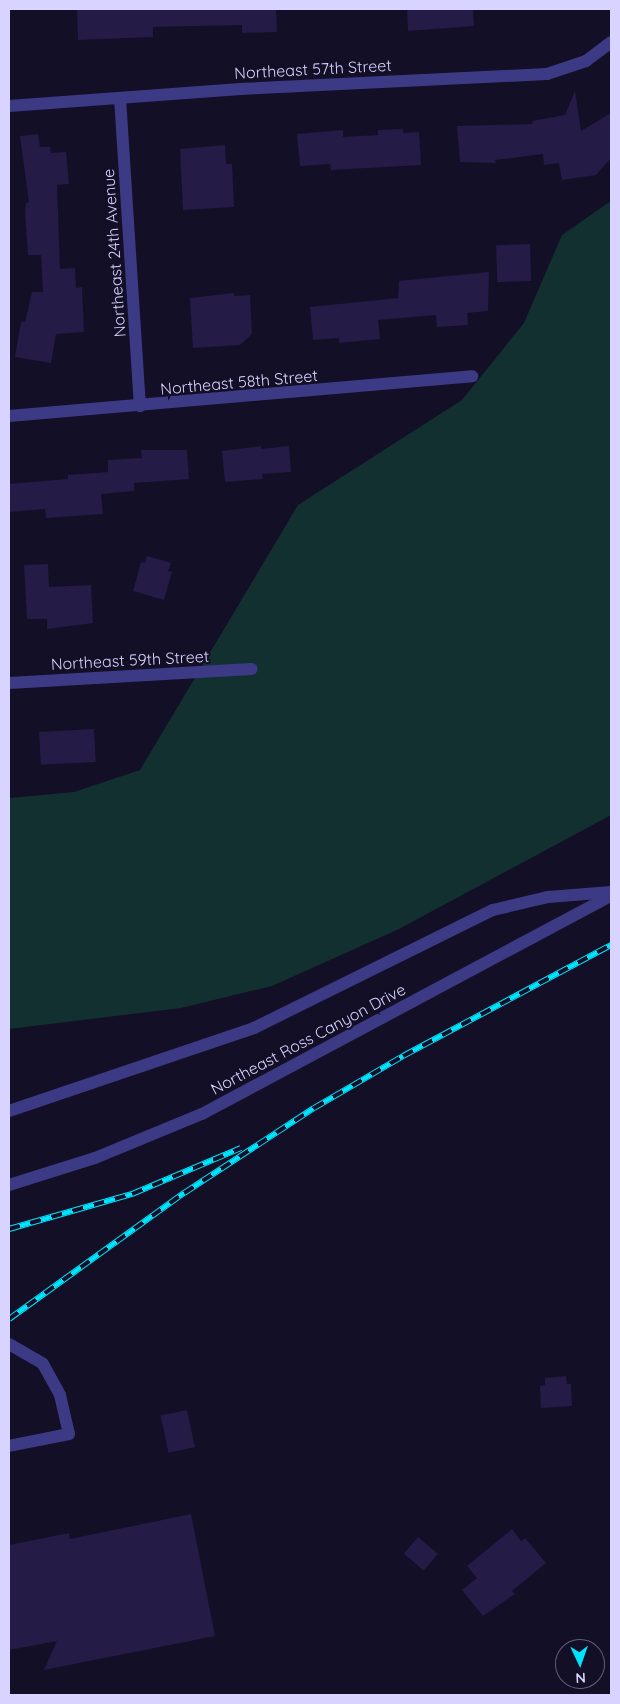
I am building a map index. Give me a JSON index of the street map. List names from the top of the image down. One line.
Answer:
{"streets":{"street":["Northeast 57th Street","Northeast 24th Avenue","Northeast 58th Street","Northeast 59th Street","Northeast Ross Canyon Drive"]},"crossings":[["Northeast 57th Street","Northeast 24th Avenue"],["Northeast 24th Avenue","Northeast 58th Street"]],"north":"bottom"}
